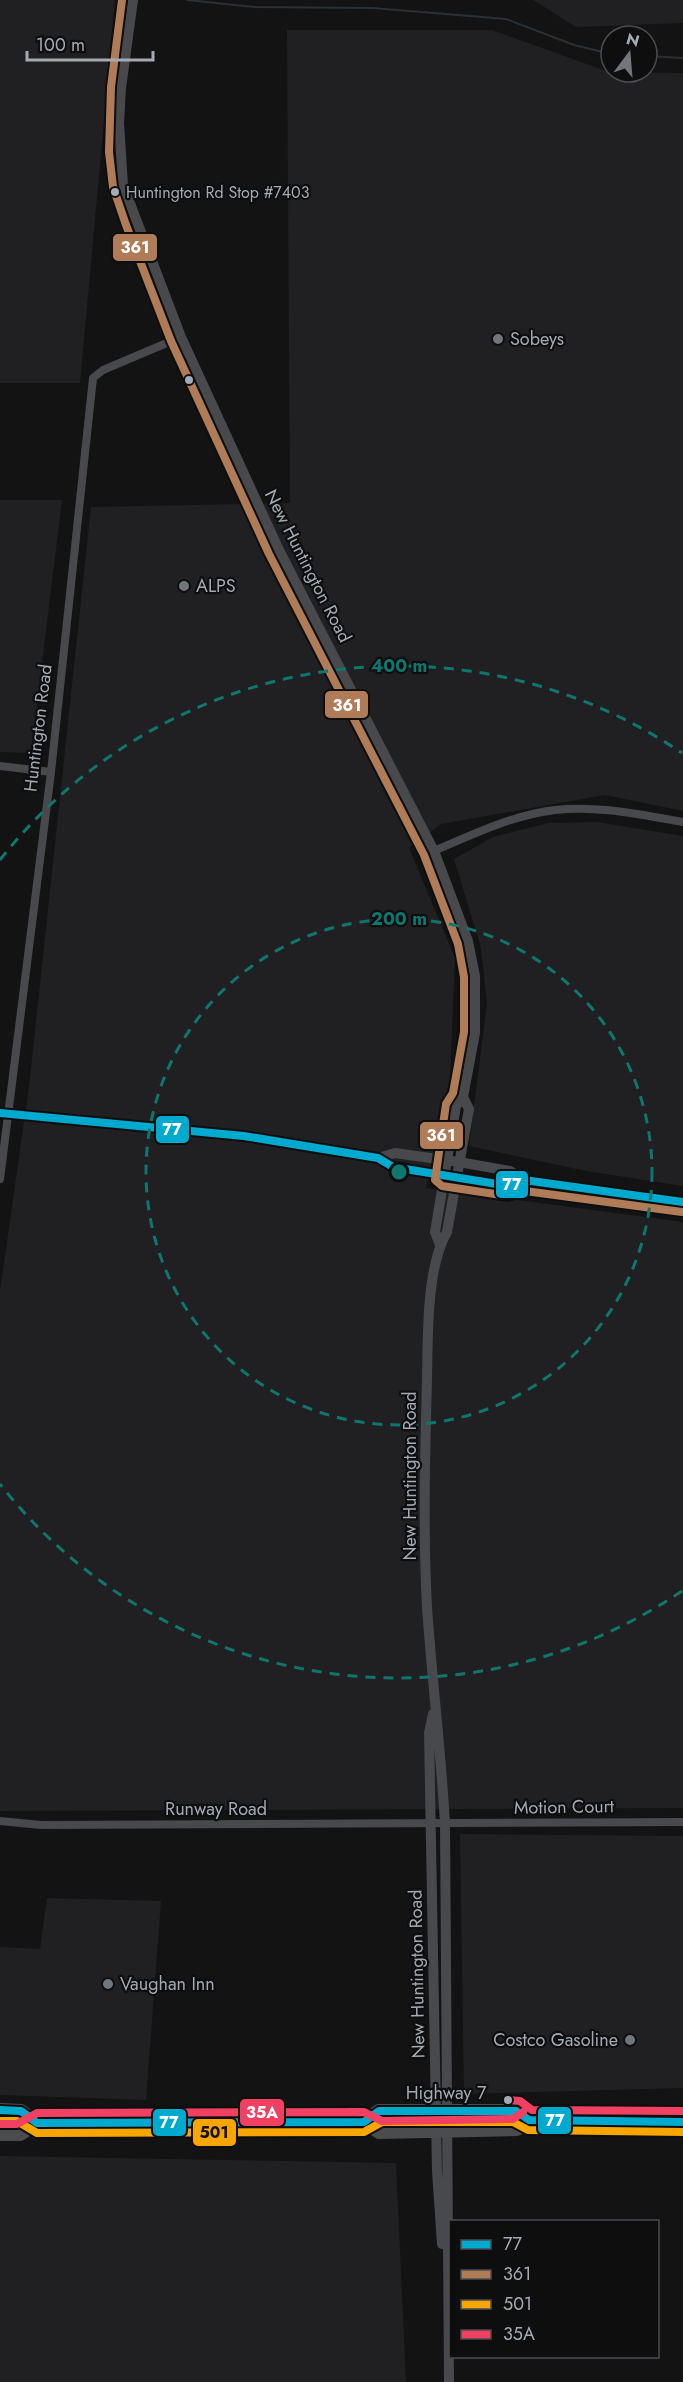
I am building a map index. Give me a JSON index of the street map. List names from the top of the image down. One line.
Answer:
{"streets":{"main road":["Highway 7"],"street":["New Huntington Road","Huntington Road","Motion Court","Runway Road"]},"crossings":[["New Huntington Road","Huntington Road"],["New Huntington Road","Motion Court"],["New Huntington Road","Runway Road"],["New Huntington Road","Highway 7"],["Motion Court","Runway Road"]],"places":["Huntington Rd Stop #7403","Sobeys","ALPS","Vaughan Inn","Costco Gasoline"],"lines":["transit line 361","transit line 77","transit line 35A","transit line 501"],"legend":["77","361","501","35A"],"scale_bar":"100 m","north":"top","rings":["400 m","200 m"]}
